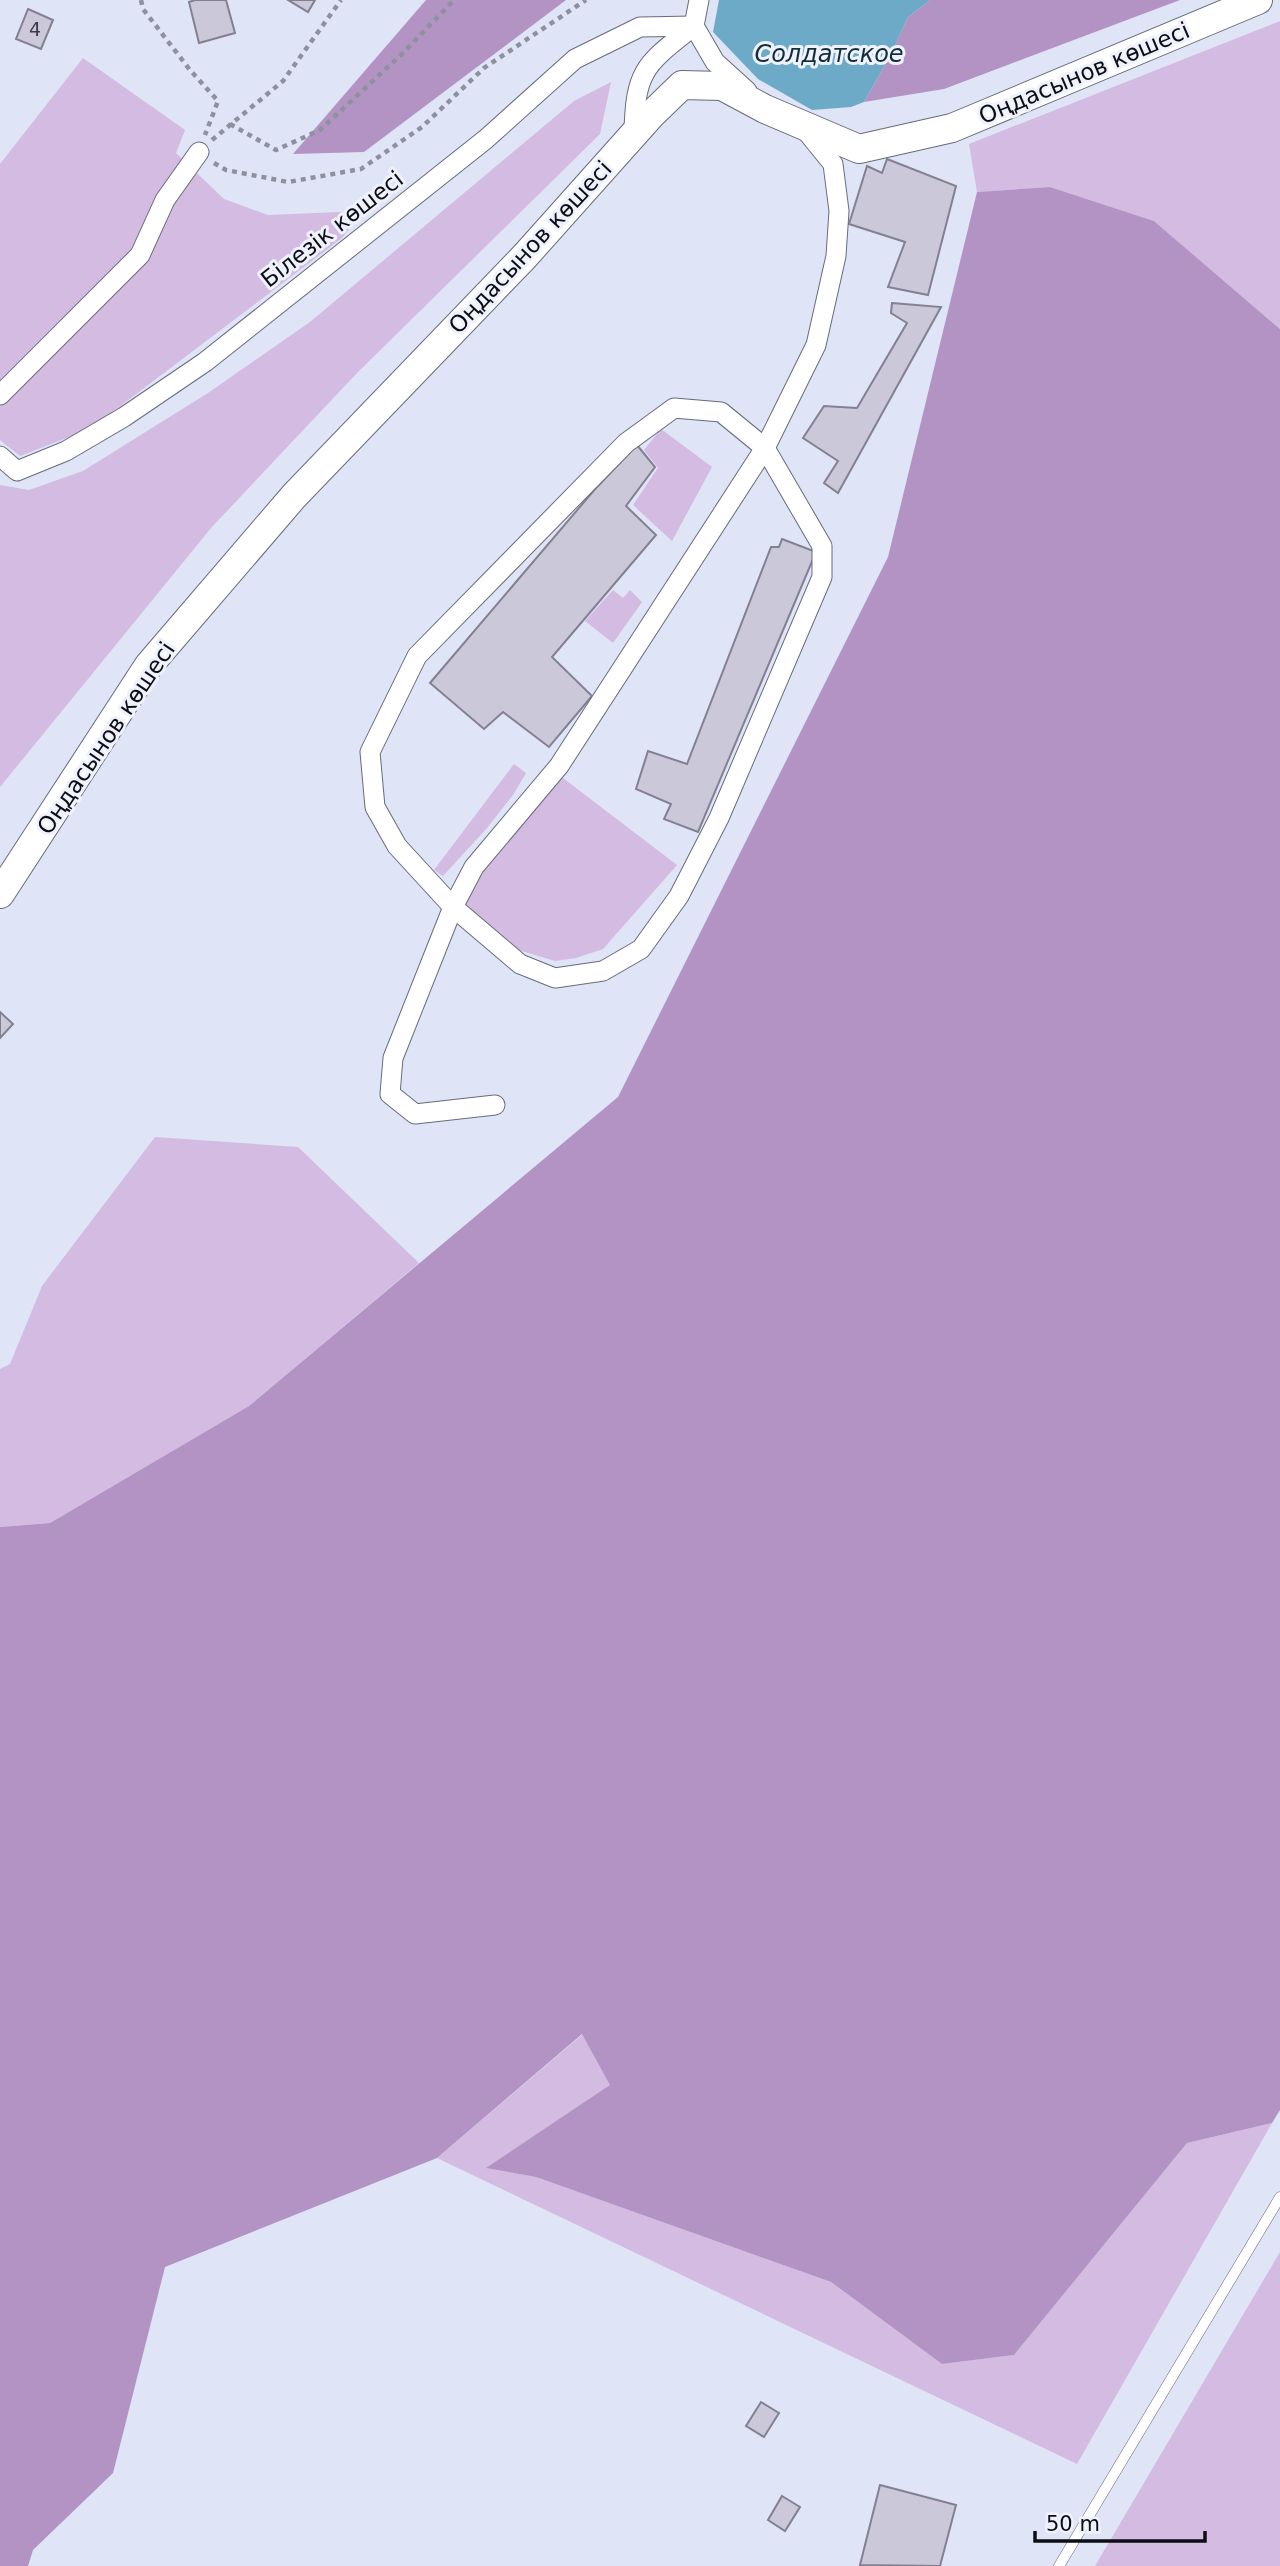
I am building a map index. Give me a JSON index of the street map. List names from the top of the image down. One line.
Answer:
{"streets":{"street":["Оңдасынов көшесі","Білезік көшесі"]},"water":["Солдатское"],"house_numbers":["4"],"scale_bar":"50 m"}
